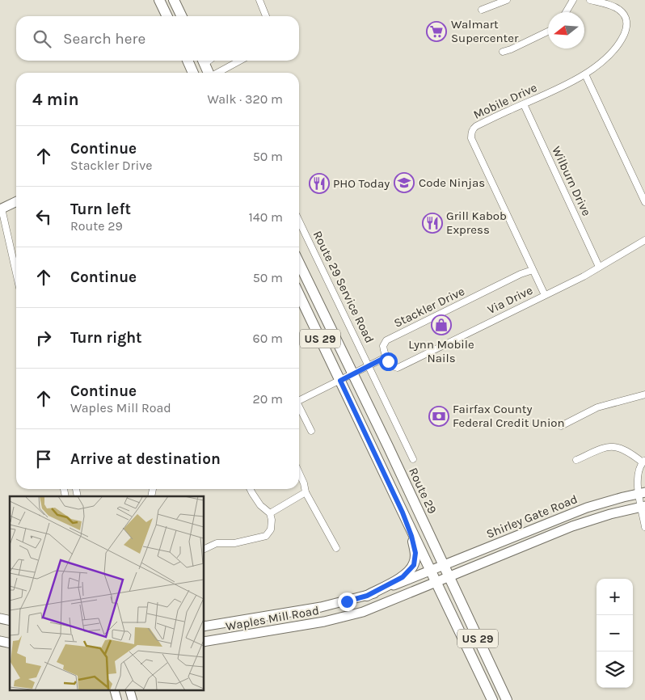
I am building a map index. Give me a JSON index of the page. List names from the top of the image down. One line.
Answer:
{"streets":{"main road":["US 29","Route 29","Shirley Gate Road","Waples Mill Road"],"street":["Mobile Drive","Wilburn Drive","Route 29 Service Road","Via Drive","Stackler Drive"]},"crossings":[["Mobile Drive","Wilburn Drive"],["Mobile Drive","Via Drive"],["Mobile Drive","Stackler Drive"],["Wilburn Drive","Via Drive"],["Via Drive","Stackler Drive"],["US 29","Shirley Gate Road"],["US 29","Waples Mill Road"],["Route 29","Shirley Gate Road"],["Shirley Gate Road","Waples Mill Road"]],"places":{"supermarket":["Walmart Supercenter"],"school or university":["Code Ninjas"],"restaurant":["PHO Today","Grill Kabob Express"],"shop":["Lynn Mobile Nails"],"bank":["Fairfax County Federal Credit Union"]},"north":"left","page":{"search":"Search here","heading":["4 min","Walk · 320 m"],"list":[["Continue","Stackler Drive","50 m"],["Turn left","Route 29","140 m"],["Continue","50 m"],["Turn right","60 m"],["Continue","Waples Mill Road","20 m"],"Arrive at destination"],"map_buttons":["+","−"]}}
